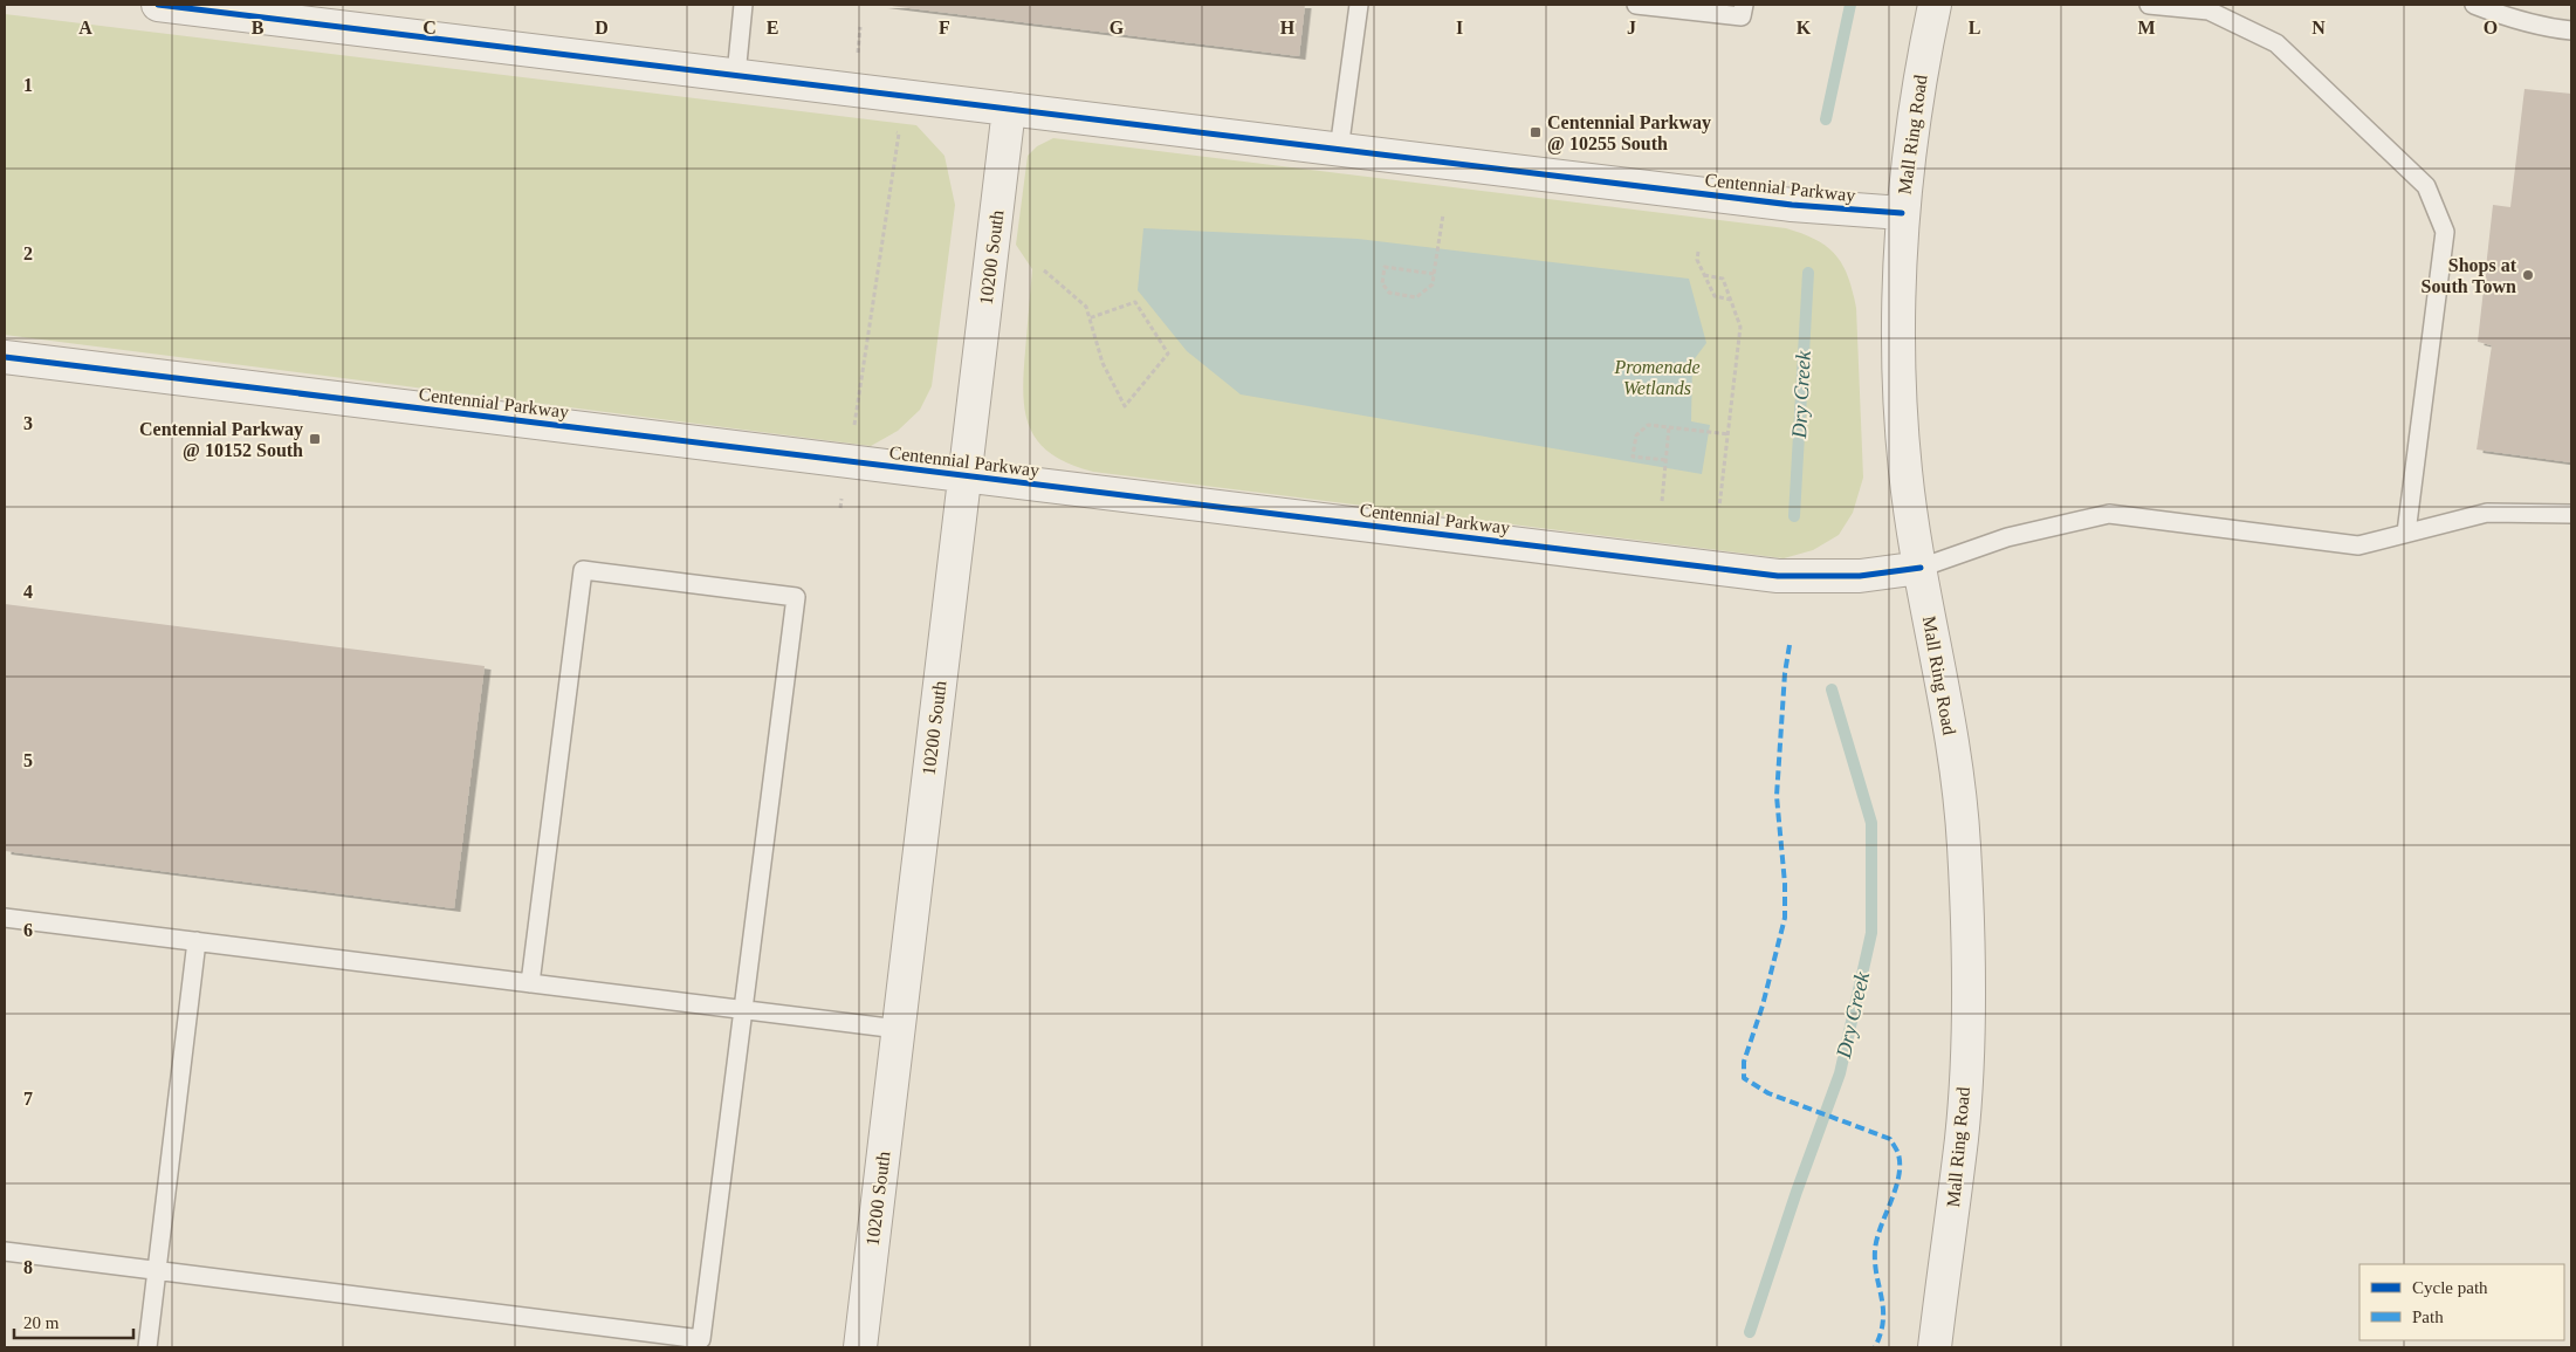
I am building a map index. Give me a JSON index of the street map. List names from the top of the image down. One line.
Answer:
{"streets":{"street":["Mall Ring Road","Centennial Parkway","10200 South"]},"crossings":[["Mall Ring Road","Centennial Parkway"],["Centennial Parkway","10200 South"]],"water":["Dry Creek"],"parks":["Promenade Wetlands"],"places":{"transit":["Centennial Parkway @ 10255 South","Centennial Parkway @ 10152 South"],"other":["Shops at South Town"]},"legend":["Cycle path","Path"],"scale_bar":"20 m","grid":{"columns":["A","B","C","D","E","F","G","H","I","J","K","L","M","N","O"],"rows":["1","2","3","4","5","6","7","8"]}}
